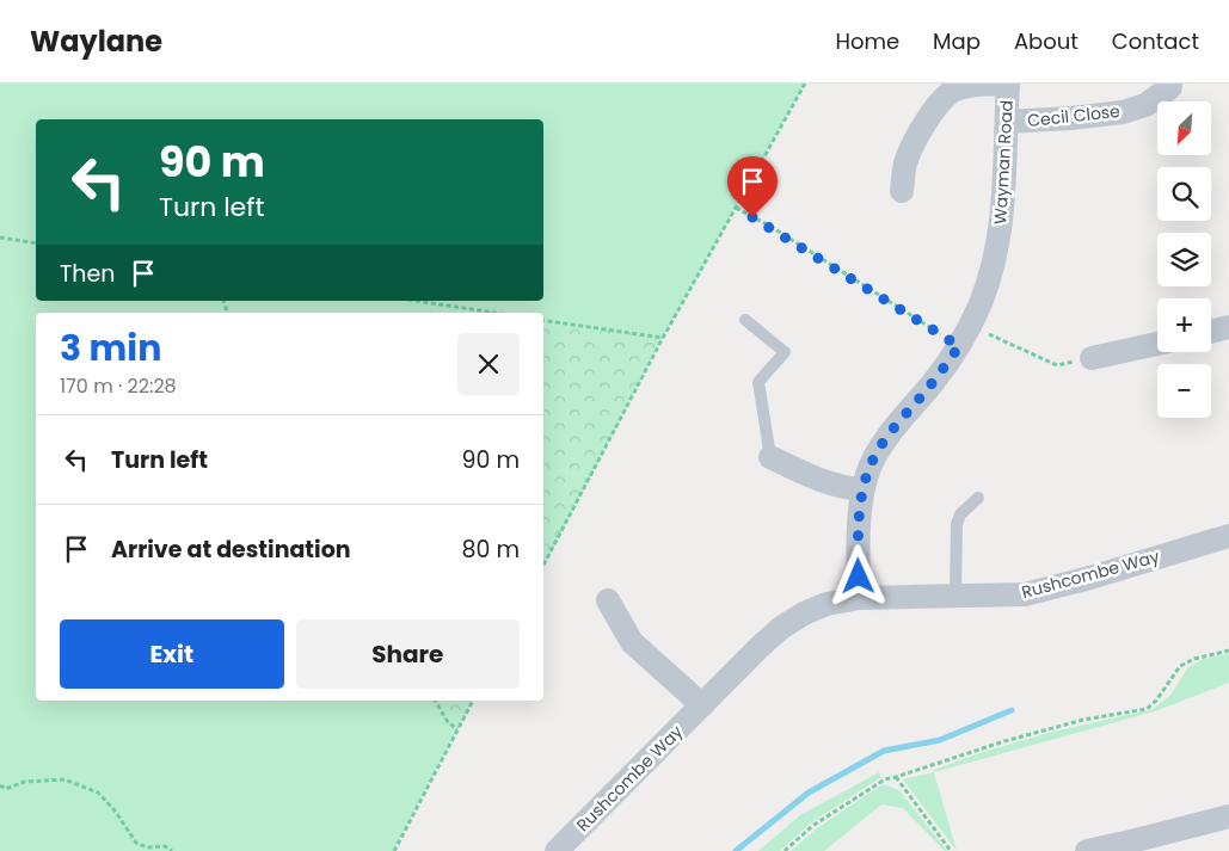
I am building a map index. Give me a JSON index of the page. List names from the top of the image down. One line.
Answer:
{"streets":{"street":["Cecil Close","Wayman Road","Rushcombe Way"]},"crossings":[["Cecil Close","Wayman Road"],["Wayman Road","Rushcombe Way"]],"north":"bottom left","page":{"header":"Waylane","nav":["Home","Map","About","Contact"],"map_buttons":["+","−"],"turn":["90 m","Turn left"],"then":"Then","heading":["3 min","170 m · 22:28"],"list":[{"name":"Turn left","value":"90 m"},{"name":"Arrive at destination","value":"80 m"}],"buttons":["Exit","Share"]}}
